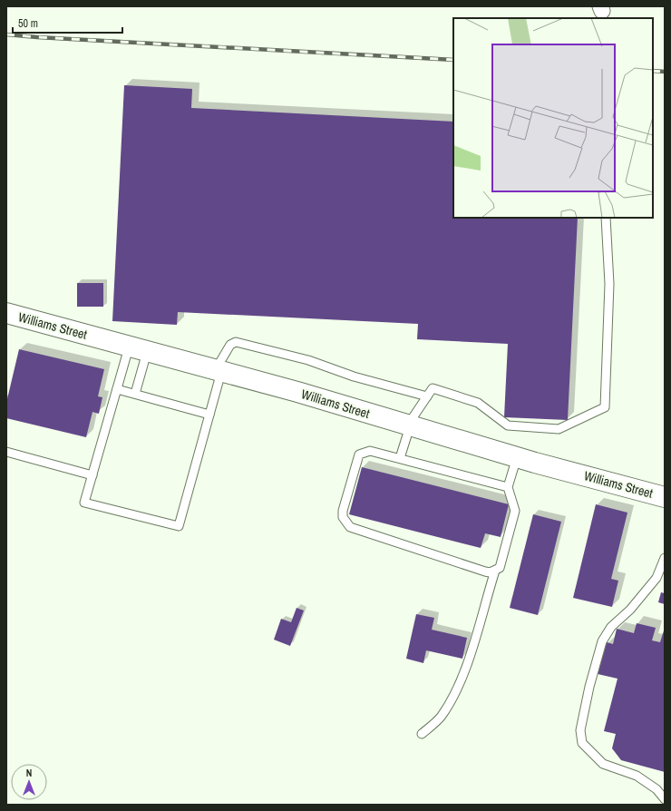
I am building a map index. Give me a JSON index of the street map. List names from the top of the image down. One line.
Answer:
{"streets":{"street":["Williams Street"]},"scale_bar":"50 m","north":"top"}
